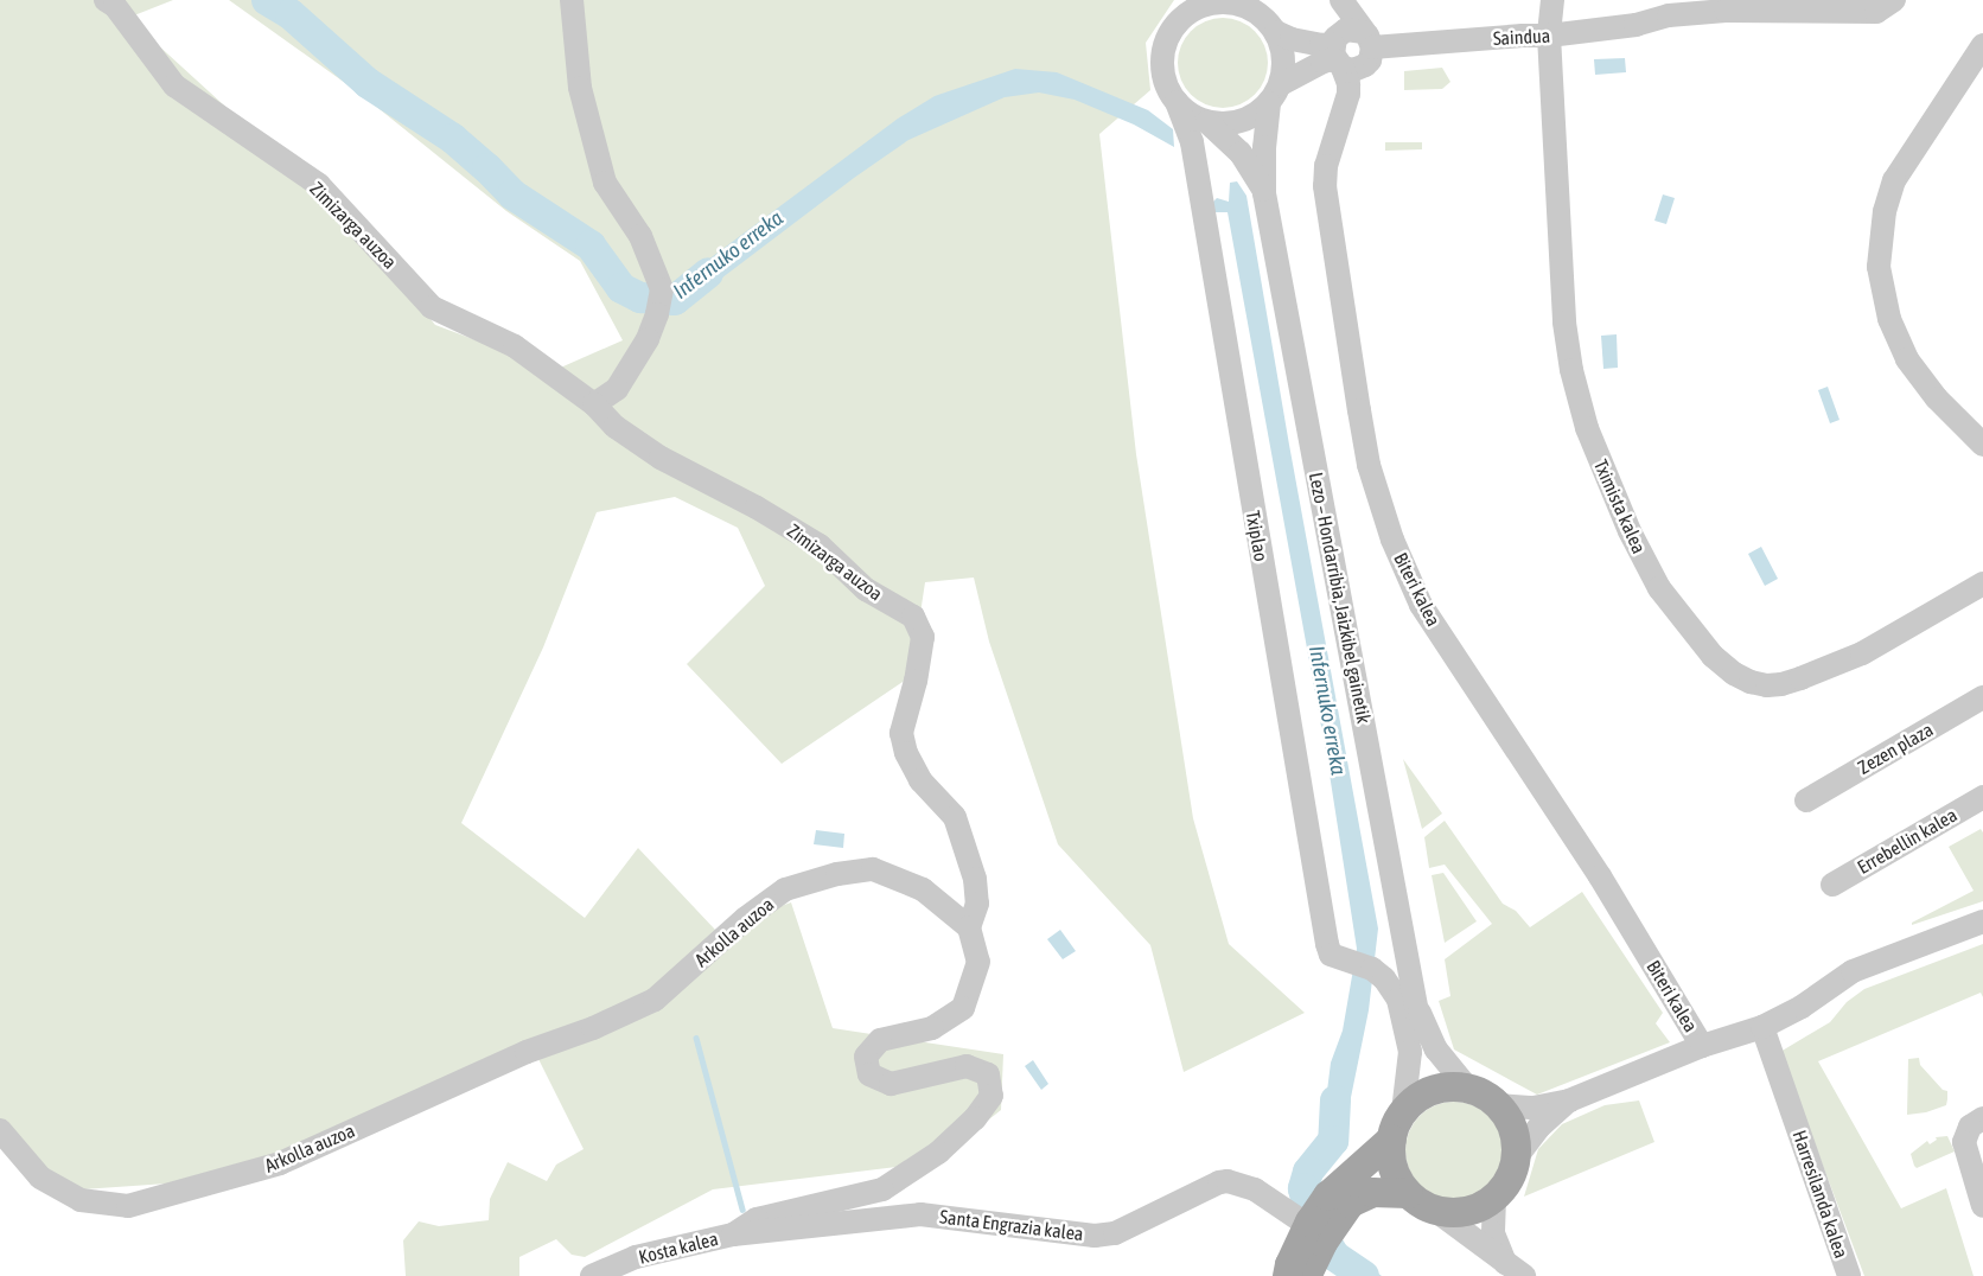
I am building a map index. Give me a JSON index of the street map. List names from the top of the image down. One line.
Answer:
{"streets":{"street":["Saindua","Zimizarga auzoa","Tximista kalea","Txiplao","Biteri kalea","Lezo – Hondarribia, Jaizkibel gainetik","Zezen plaza","Errebellin kalea","Arkolla auzoa","Harresilanda kalea","Santa Engrazia kalea","Kosta kalea"]},"crossings":[["Saindua","Tximista kalea"],["Saindua","Biteri kalea"],["Zimizarga auzoa","Arkolla auzoa"],["Txiplao","Lezo – Hondarribia, Jaizkibel gainetik"],["Santa Engrazia kalea","Kosta kalea"]],"water":["Infernuko erreka"]}
